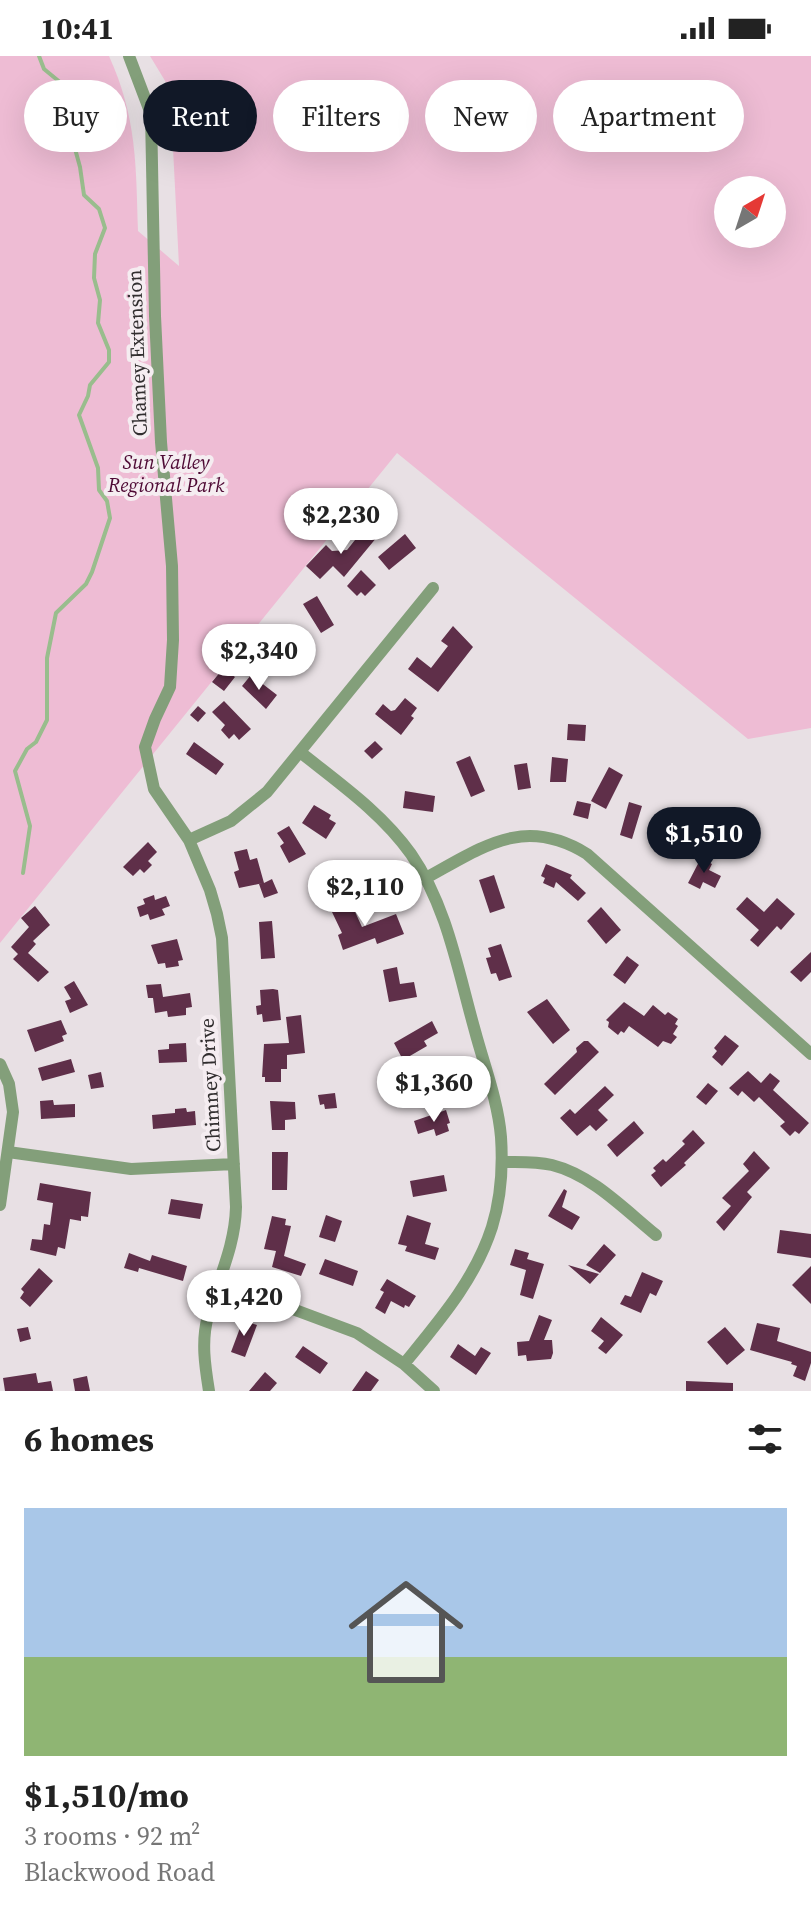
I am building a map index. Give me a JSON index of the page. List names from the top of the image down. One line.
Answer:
{"streets":{"street":["Chamey Extension","Chimney Drive"]},"crossings":[["Chamey Extension","Chimney Drive"]],"parks":["Sun Valley Regional Park"],"north":"top right","page":{"status":"10:41","chip":["Buy","Rent","Filters","New","Apartment"],"price":["$2,230","$2,340","$1,510","$2,110","$1,360","$1,420"],"heading":"6 homes","list":[{"name":"$1,510/mo","note":"3 rooms · 92 m² · Blackwood Road"}]}}
